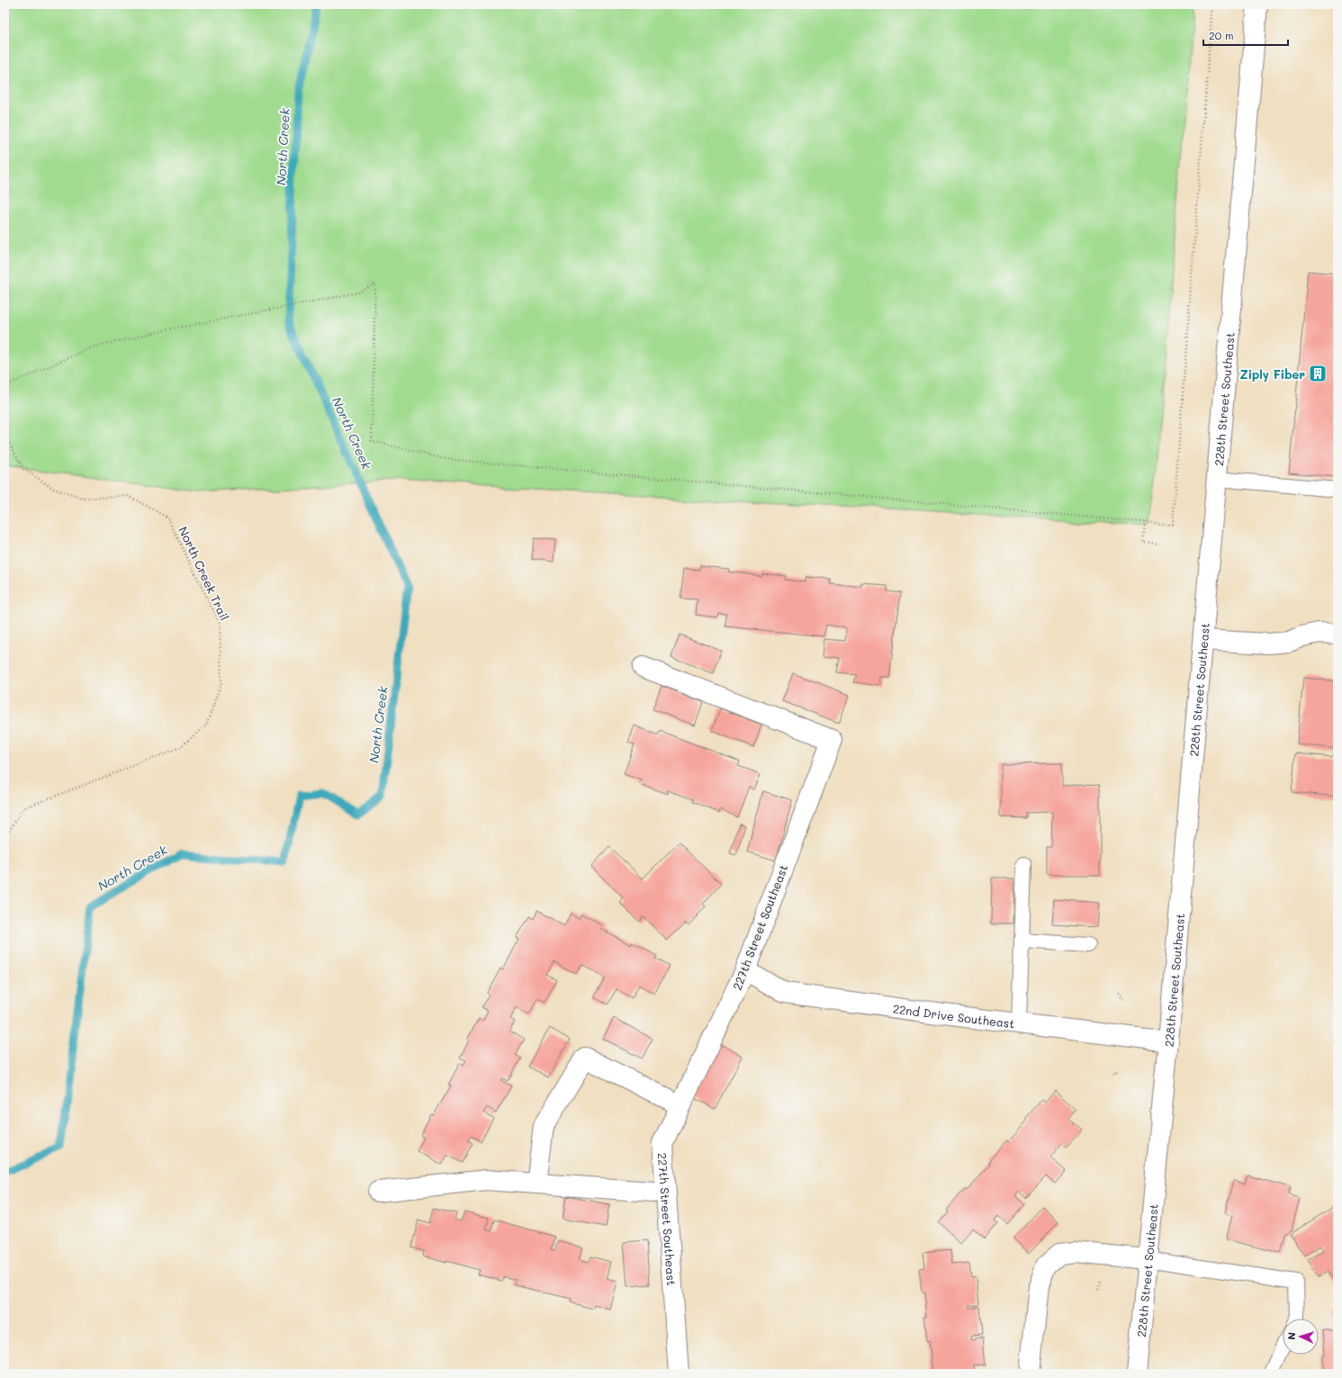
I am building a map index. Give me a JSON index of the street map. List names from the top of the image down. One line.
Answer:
{"streets":{"street":["228th Street Southeast","227th Street Southeast","22nd Drive Southeast"],"path":["North Creek Trail"]},"crossings":[["228th Street Southeast","22nd Drive Southeast"],["227th Street Southeast","22nd Drive Southeast"]],"water":["North Creek"],"places":{"building":["Ziply Fiber"]},"scale_bar":"20 m","north":"left"}
